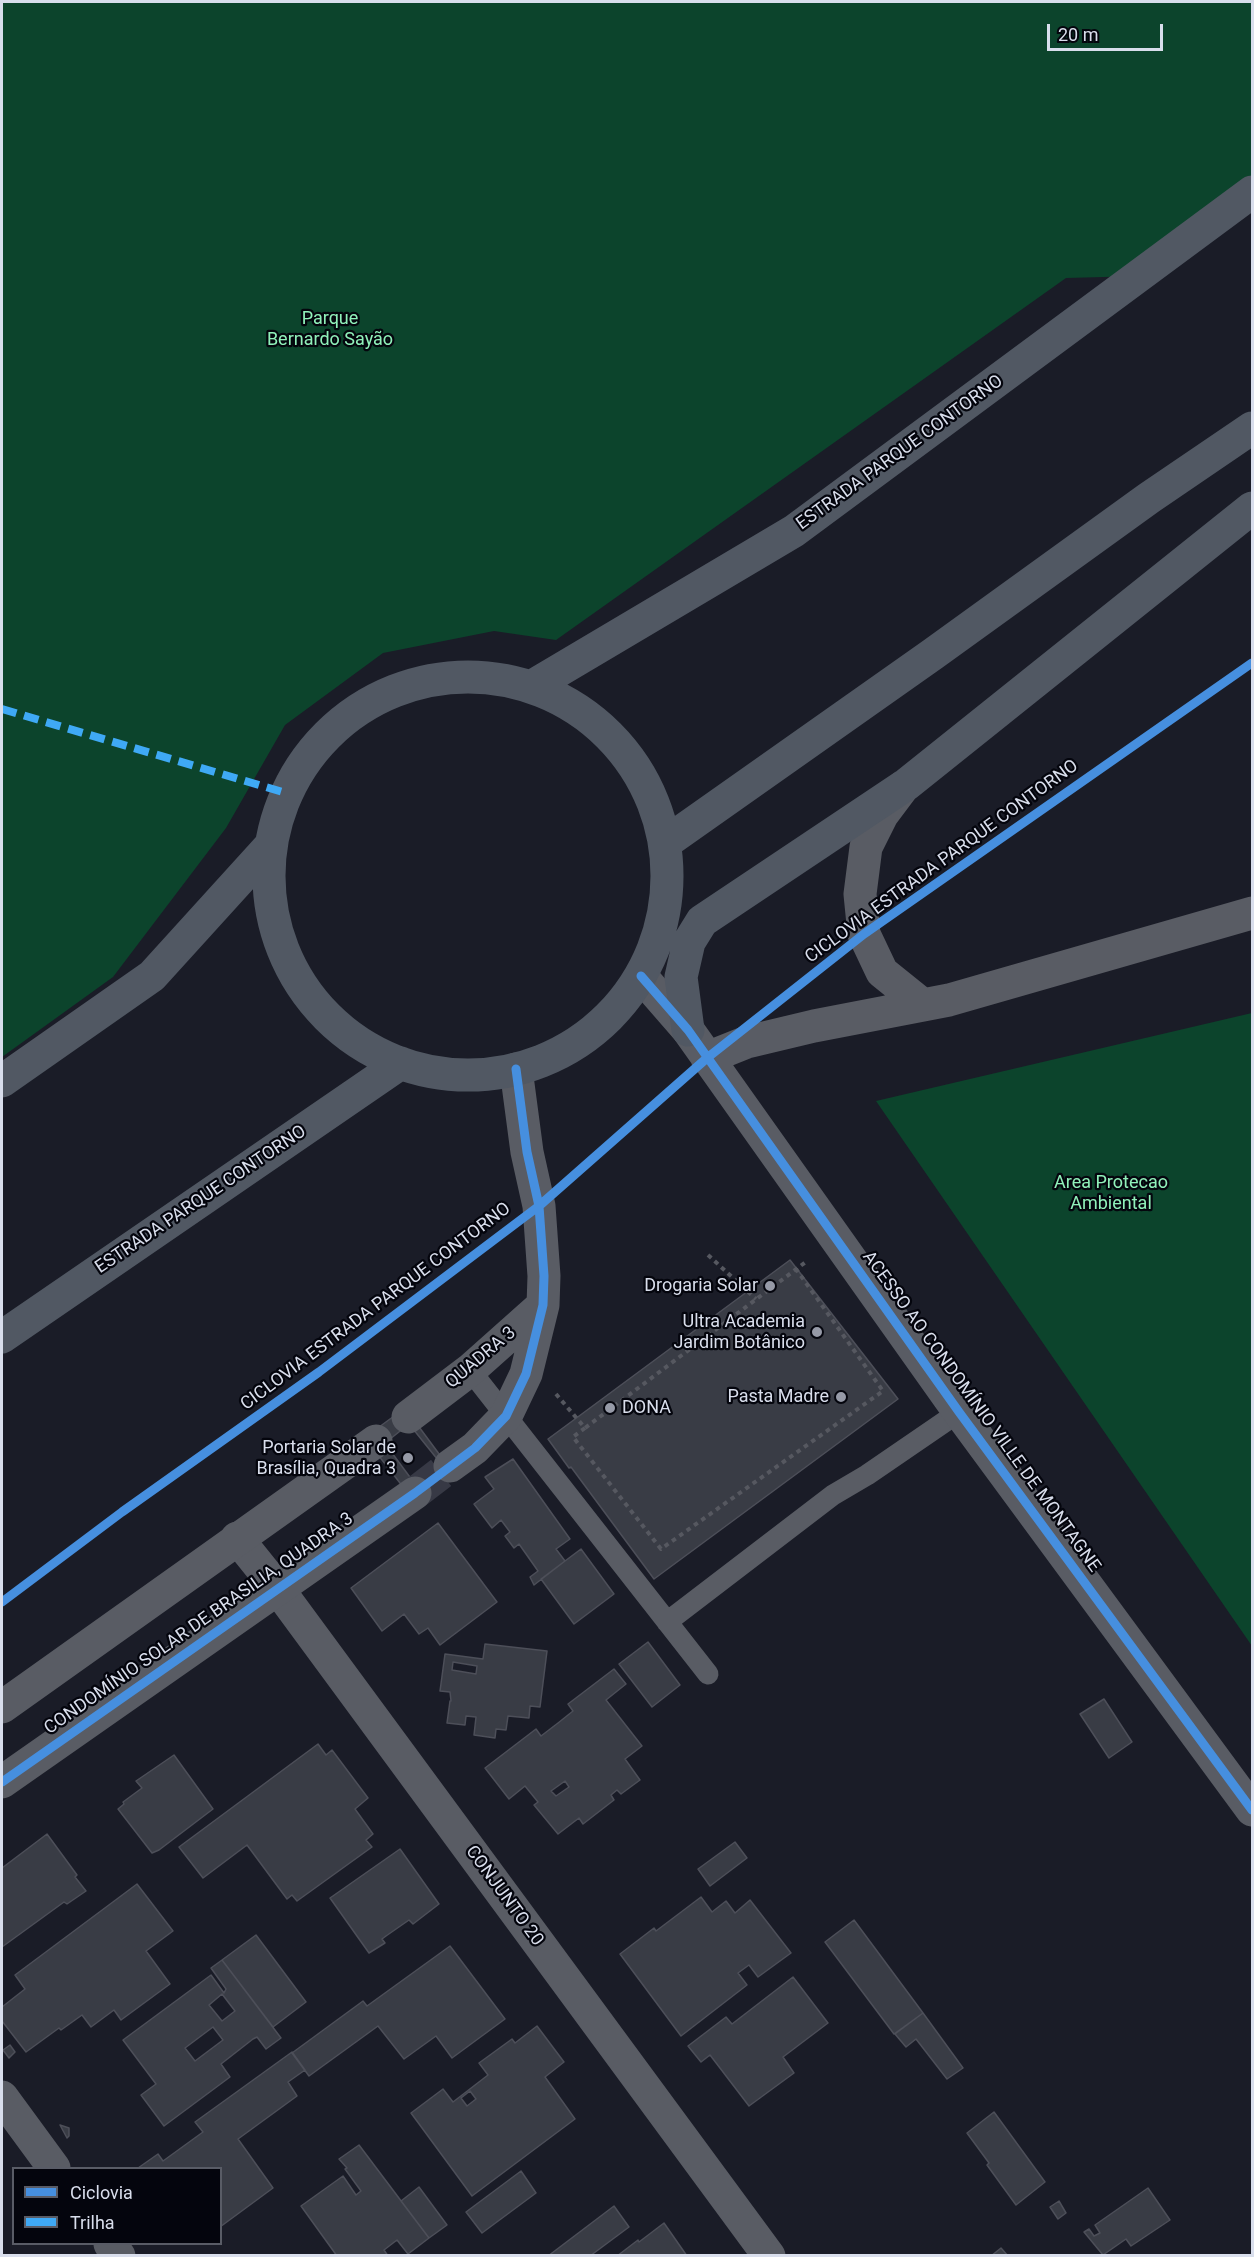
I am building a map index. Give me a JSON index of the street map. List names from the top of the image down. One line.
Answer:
{"streets":{"main road":["ESTRADA PARQUE CONTORNO"],"street":["QUADRA 3","ACESSO AO CONDOMÍNIO VILLE DE MONTAGNE","CONDOMÍNIO SOLAR DE BRASILIA, QUADRA 3","CONJUNTO 20"],"cycle path":["CICLOVIA ESTRADA PARQUE CONTORNO"]},"crossings":[["CONDOMÍNIO SOLAR DE BRASILIA, QUADRA 3","CONJUNTO 20"]],"parks":["Parque Bernardo Sayão","Area Protecao Ambiental"],"places":["Drogaria Solar","Ultra Academia Jardim Botânico","Pasta Madre","DONA","Portaria Solar de Brasília, Quadra 3"],"legend":["Ciclovia","Trilha"],"scale_bar":"20 m"}
